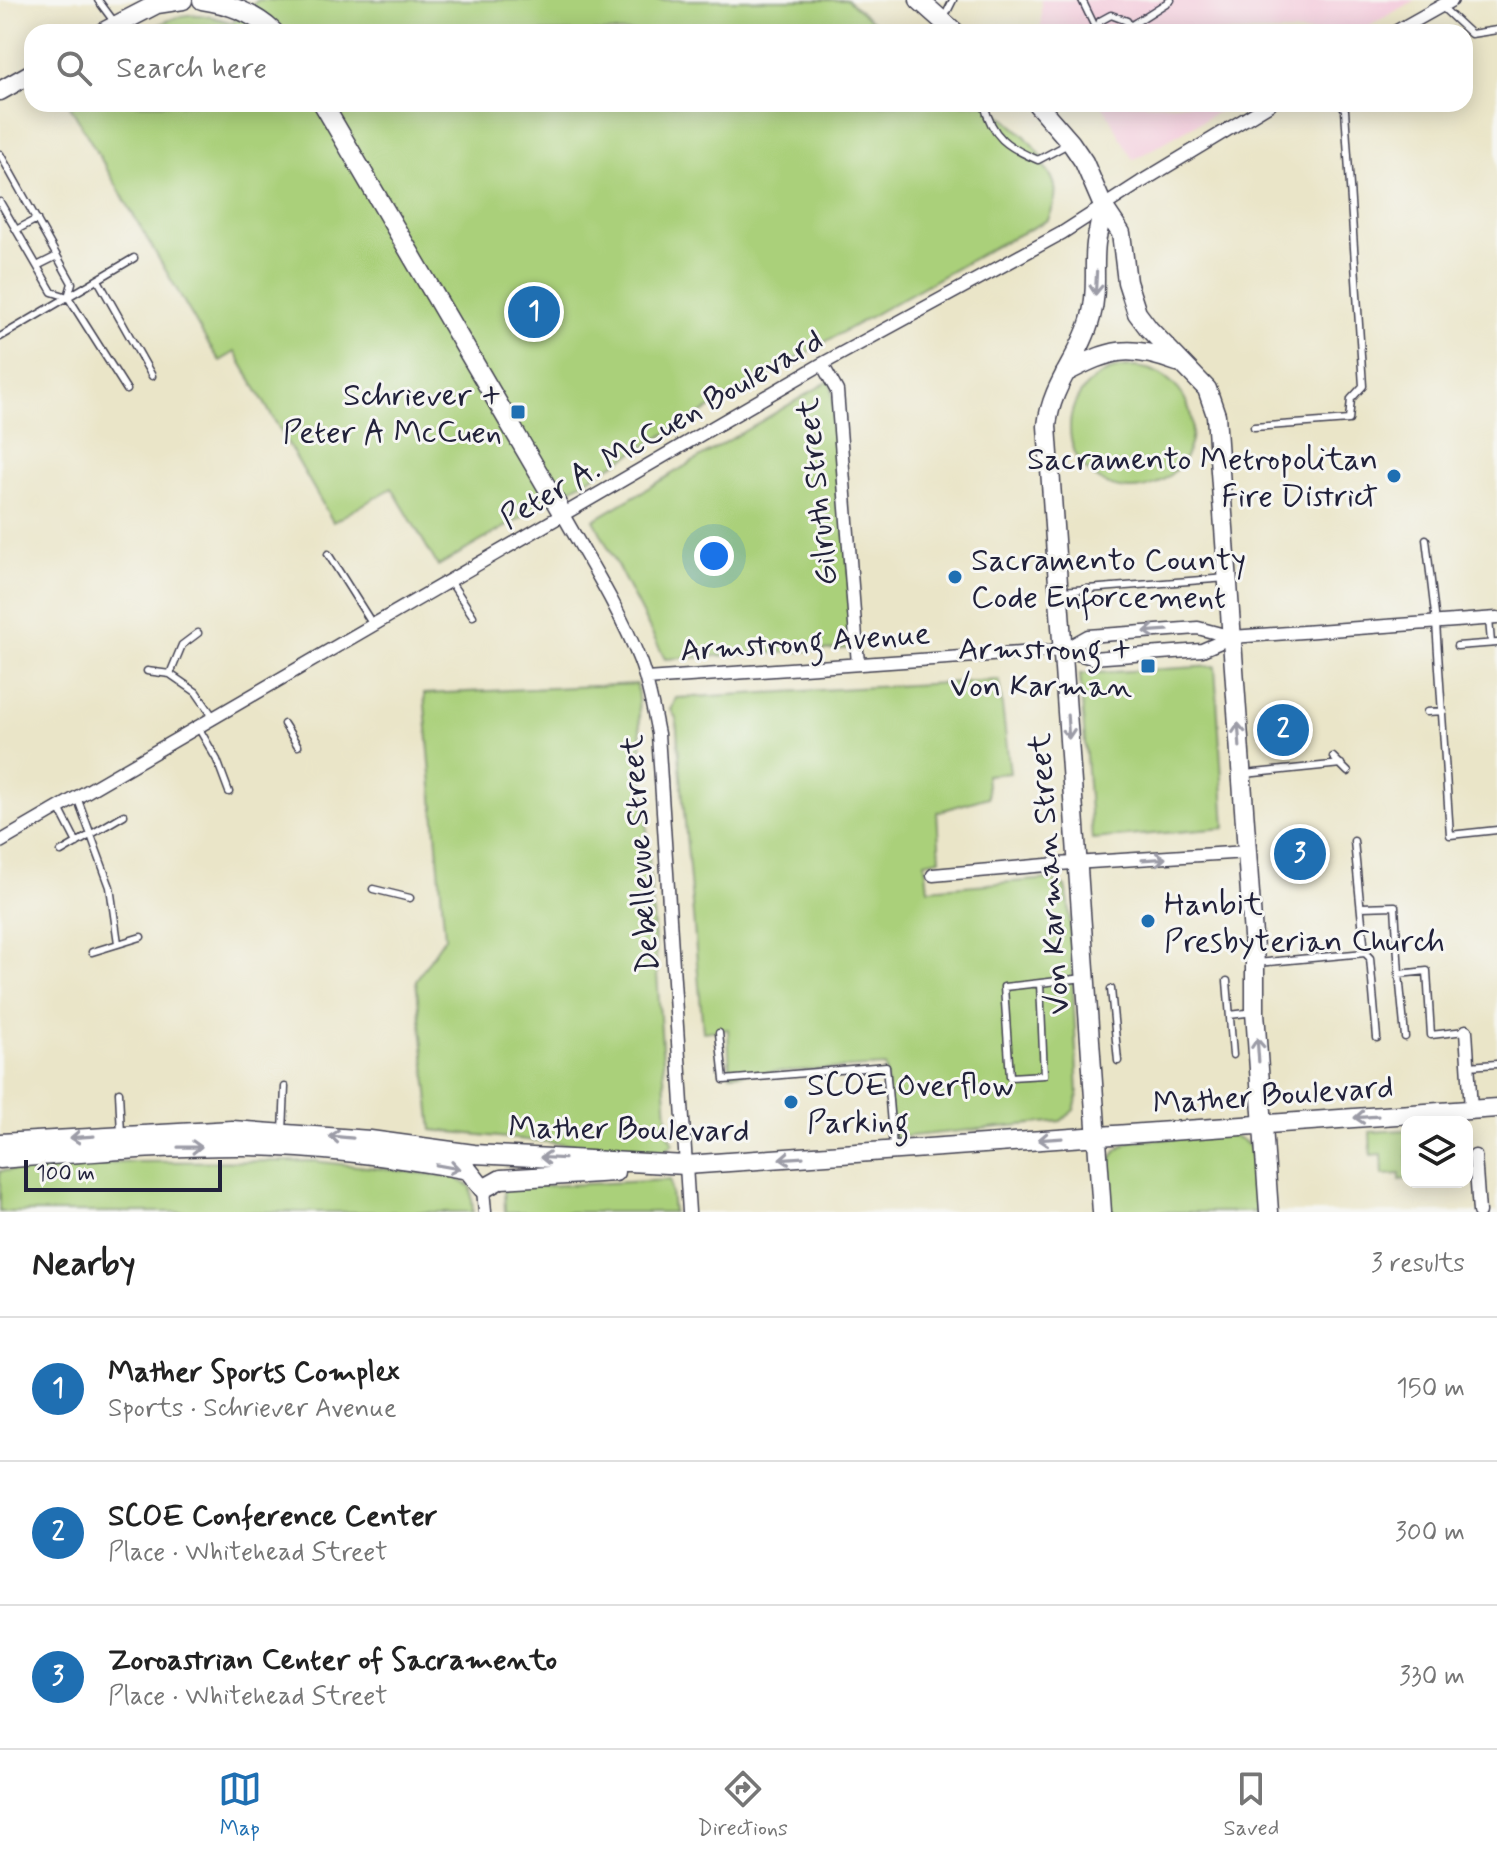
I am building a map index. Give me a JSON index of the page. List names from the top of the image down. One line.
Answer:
{"streets":{"street":["Peter A. McCuen Boulevard","Gilruth Street","Armstrong Avenue","Debellevue Street","Von Karman Street","Mather Boulevard"]},"crossings":[["Peter A. McCuen Boulevard","Gilruth Street"],["Peter A. McCuen Boulevard","Debellevue Street"],["Peter A. McCuen Boulevard","Von Karman Street"],["Gilruth Street","Armstrong Avenue"],["Armstrong Avenue","Debellevue Street"],["Armstrong Avenue","Von Karman Street"],["Debellevue Street","Mather Boulevard"],["Von Karman Street","Mather Boulevard"]],"one_way":["Von Karman Street"],"places":{"transit":["Schriever + Peter A McCuen","Armstrong + Von Karman"],"other":["Sacramento Metropolitan Fire District","Sacramento County Code Enforcement","Hanbit Presbyterian Church","SCOE Overflow Parking"]},"scale_bar":"100 m","page":{"search":"Search here","pins":["1","2","3"],"scale":"100 m","heading":["Nearby","3 results"],"list":[{"mark":"1","name":"Mather Sports Complex","note":"Sports · Schriever Avenue","value":"150 m"},{"mark":"2","name":"SCOE Conference Center","note":"Place · Whitehead Street","value":"300 m"},{"mark":"3","name":"Zoroastrian Center of Sacramento","note":"Place · Whitehead Street","value":"330 m"}],"nav":["Map","Directions","Saved"]}}
